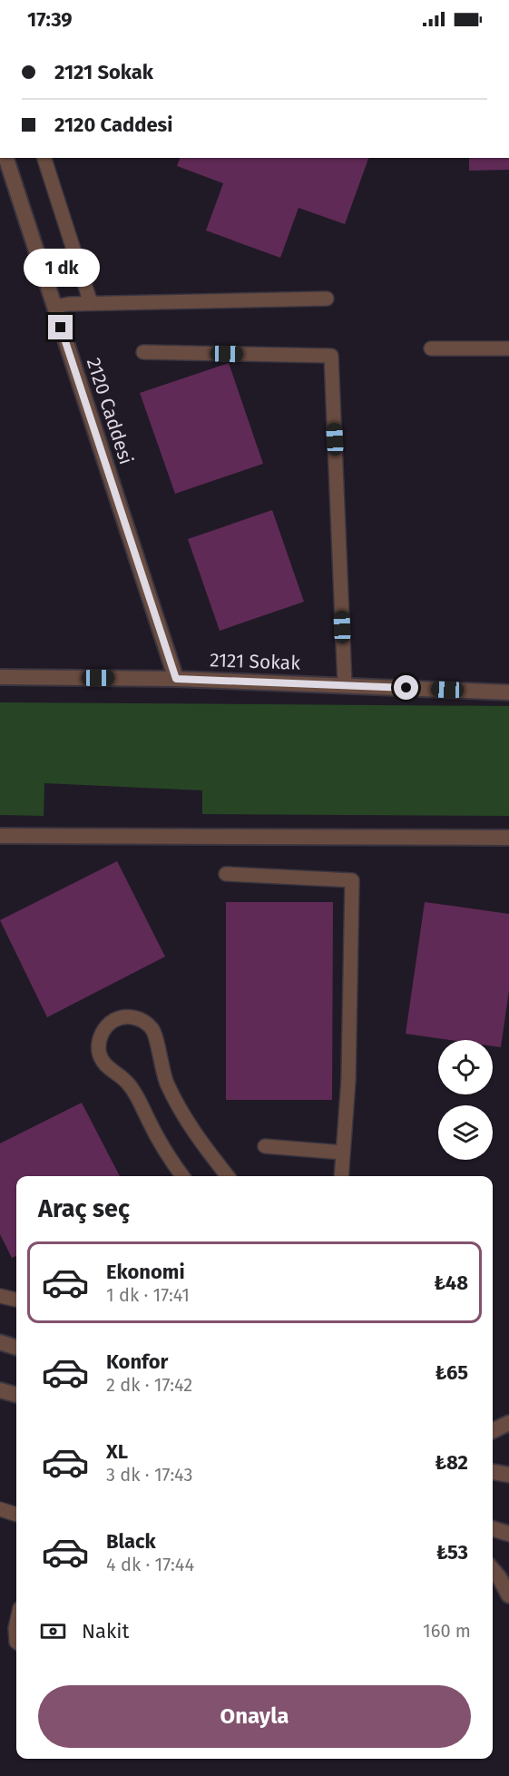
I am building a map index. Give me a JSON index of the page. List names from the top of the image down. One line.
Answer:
{"streets":{"street":["2120 Caddesi","2121 Sokak"]},"crossings":[["2120 Caddesi","2121 Sokak"]],"page":{"status":"17:39","banner":["2121 Sokak","2120 Caddesi"],"bubble":"1 dk","heading":"Araç seç","list":[{"name":"Ekonomi","note":"1 dk · 17:41","value":"₺48"},{"name":"Konfor","note":"2 dk · 17:42","value":"₺65"},{"name":"XL","note":"3 dk · 17:43","value":"₺82"},{"name":"Black","note":"4 dk · 17:44","value":"₺53"}],"pay":["Nakit","160 m"],"buttons":"Onayla"}}
